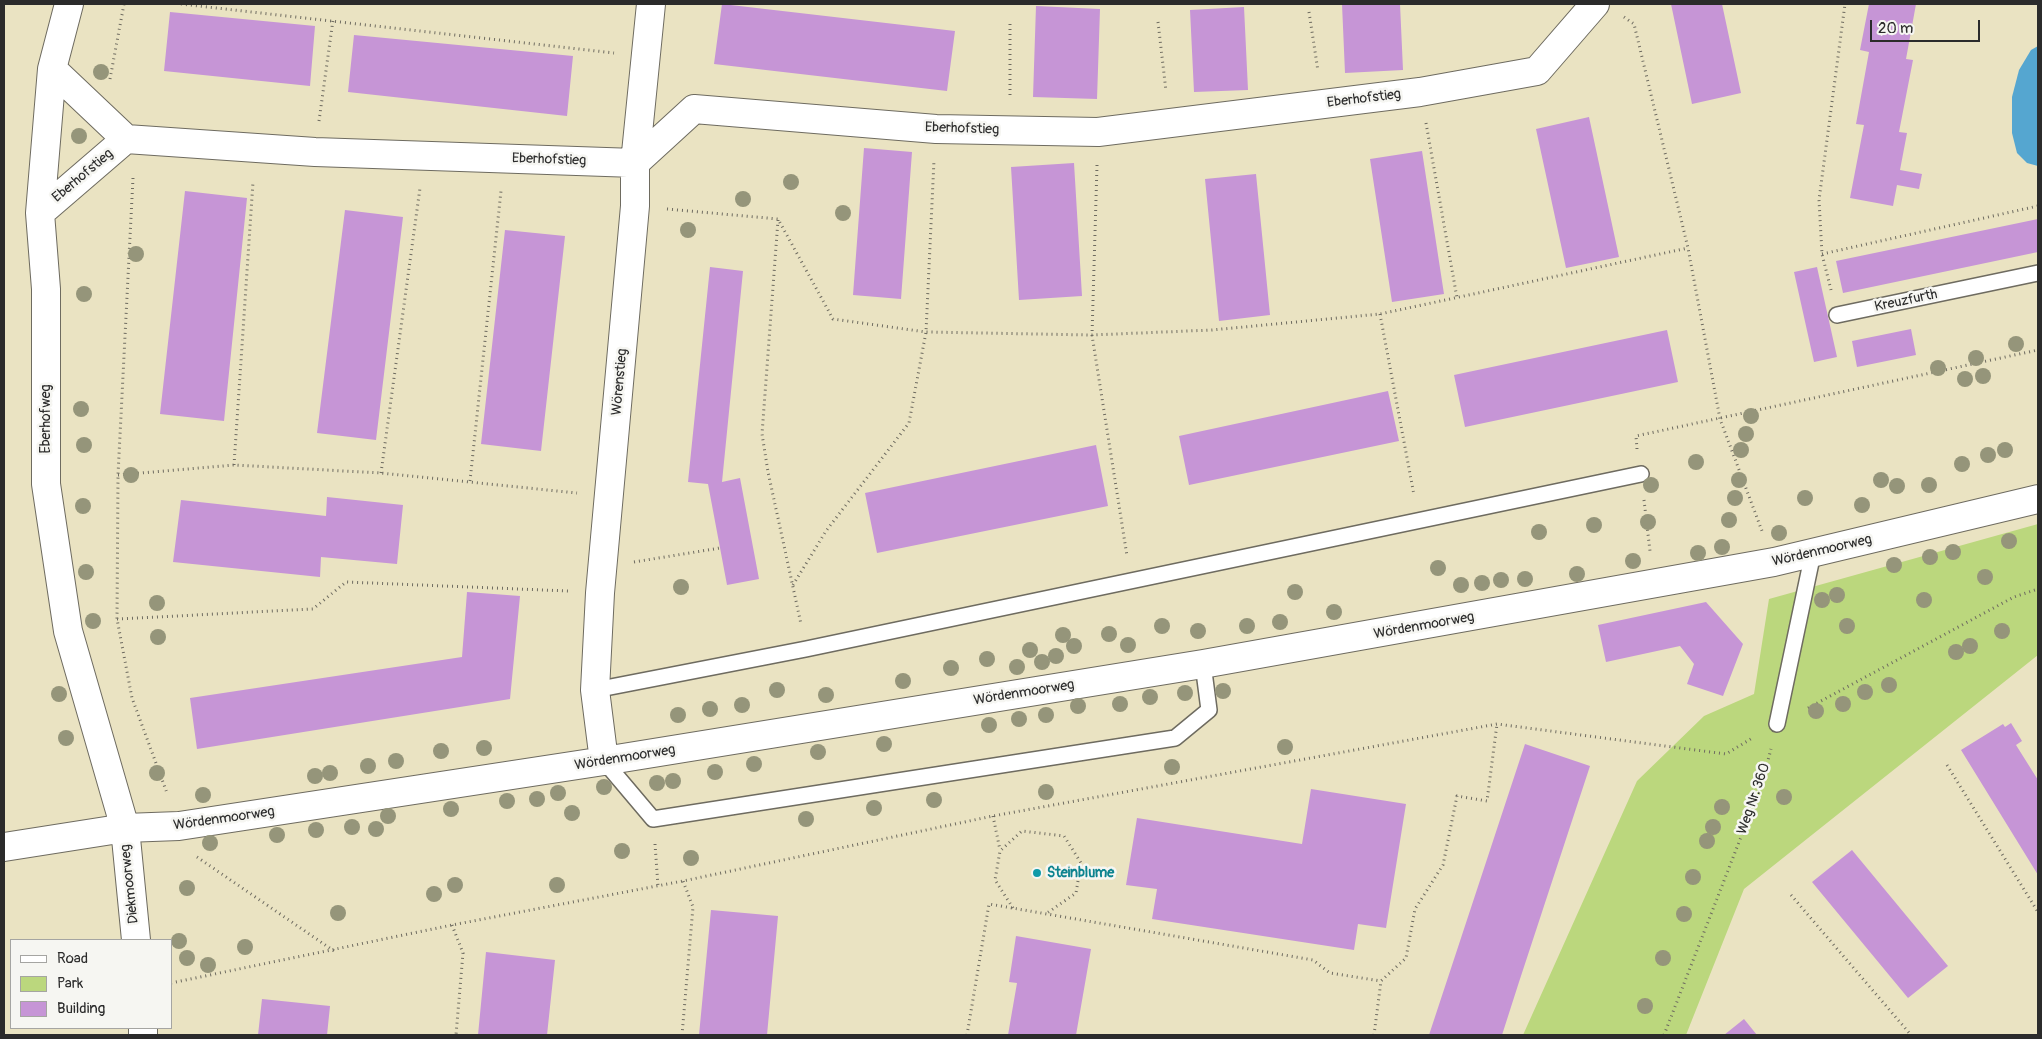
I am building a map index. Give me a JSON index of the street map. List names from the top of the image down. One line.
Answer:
{"streets":{"street":["Eberhofstieg","Wörenstieg","Eberhofweg","Wördenmoorweg","Diekmoorweg"],"lane":["Kreuzfurth"],"path":["Weg Nr. 360"]},"crossings":[["Eberhofstieg","Wörenstieg"],["Eberhofstieg","Eberhofweg"],["Wörenstieg","Wördenmoorweg"],["Eberhofweg","Wördenmoorweg"],["Eberhofweg","Diekmoorweg"],["Wördenmoorweg","Diekmoorweg"]],"places":["Steinblume"],"legend":["Road","Park","Building"],"scale_bar":"20 m"}
